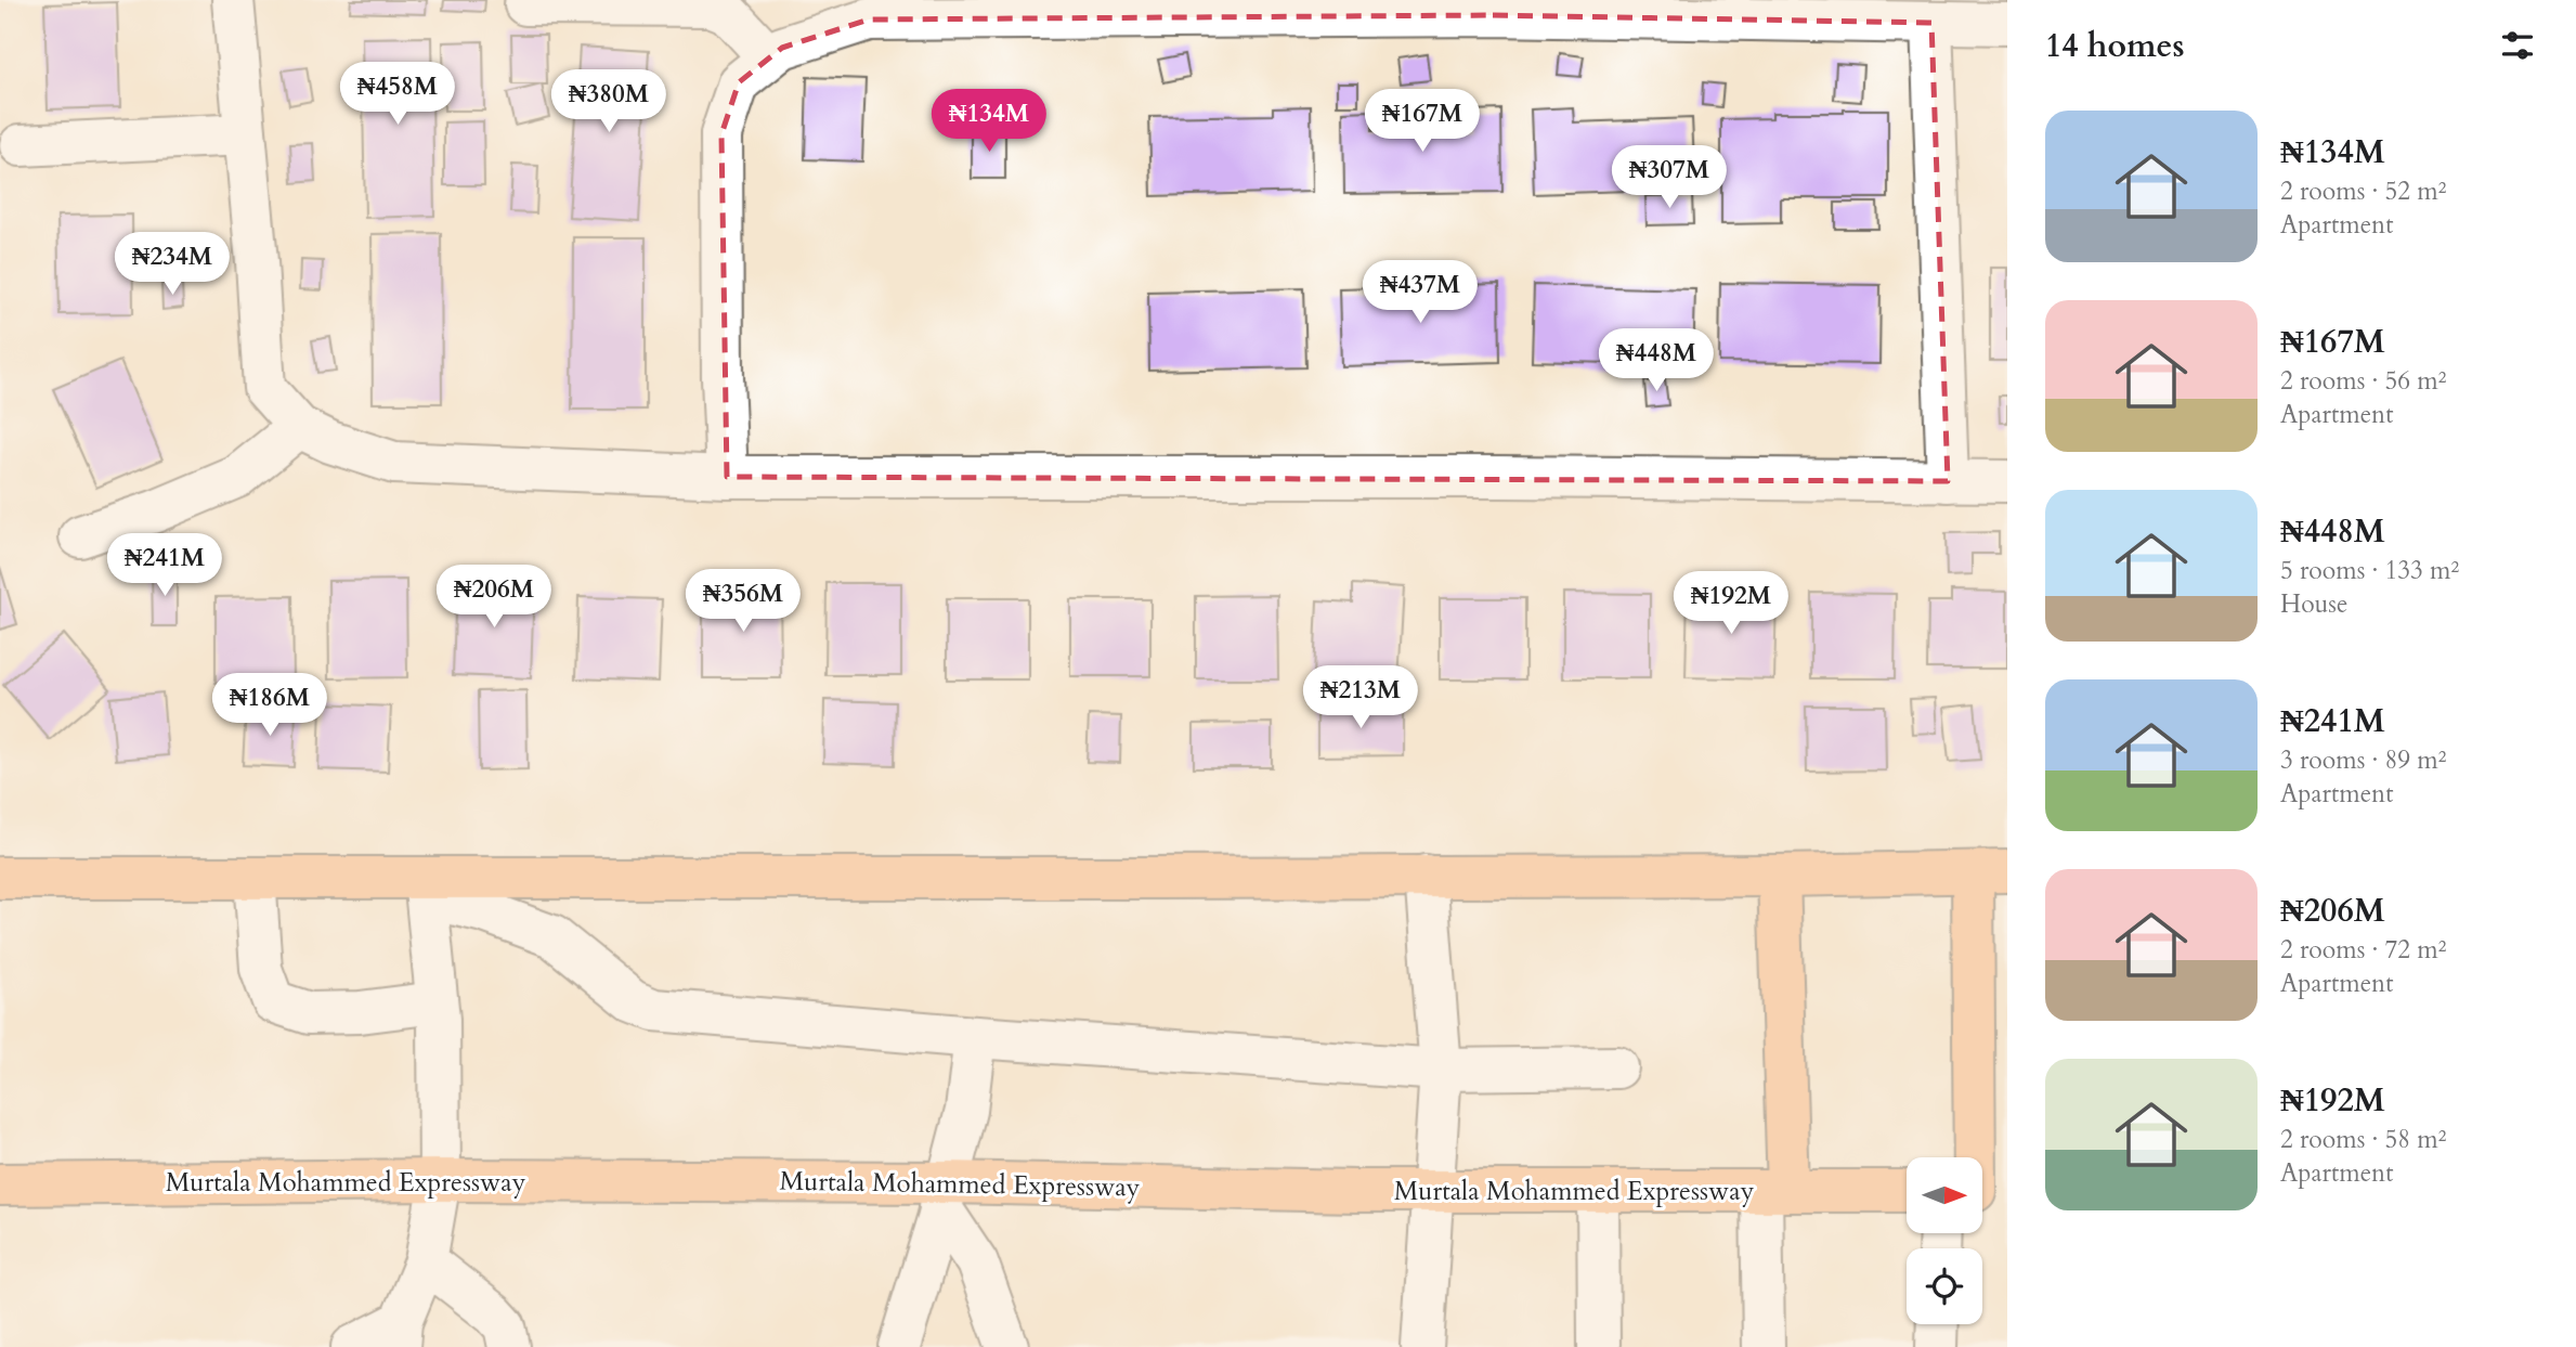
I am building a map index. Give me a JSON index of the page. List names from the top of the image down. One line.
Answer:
{"streets":{"main road":["Murtala Mohammed Expressway"]},"north":"right","page":{"heading":"14 homes","price":["₦458M","₦380M","₦134M","₦167M","₦307M","₦234M","₦437M","₦448M","₦241M","₦206M","₦356M","₦192M","₦213M","₦186M"],"list":[{"name":"₦134M","note":"2 rooms · 52 m² · Apartment"},{"name":"₦167M","note":"2 rooms · 56 m² · Apartment"},{"name":"₦448M","note":"5 rooms · 133 m² · House"},{"name":"₦241M","note":"3 rooms · 89 m² · Apartment"},{"name":"₦206M","note":"2 rooms · 72 m² · Apartment"},{"name":"₦192M","note":"2 rooms · 58 m² · Apartment"}]}}
